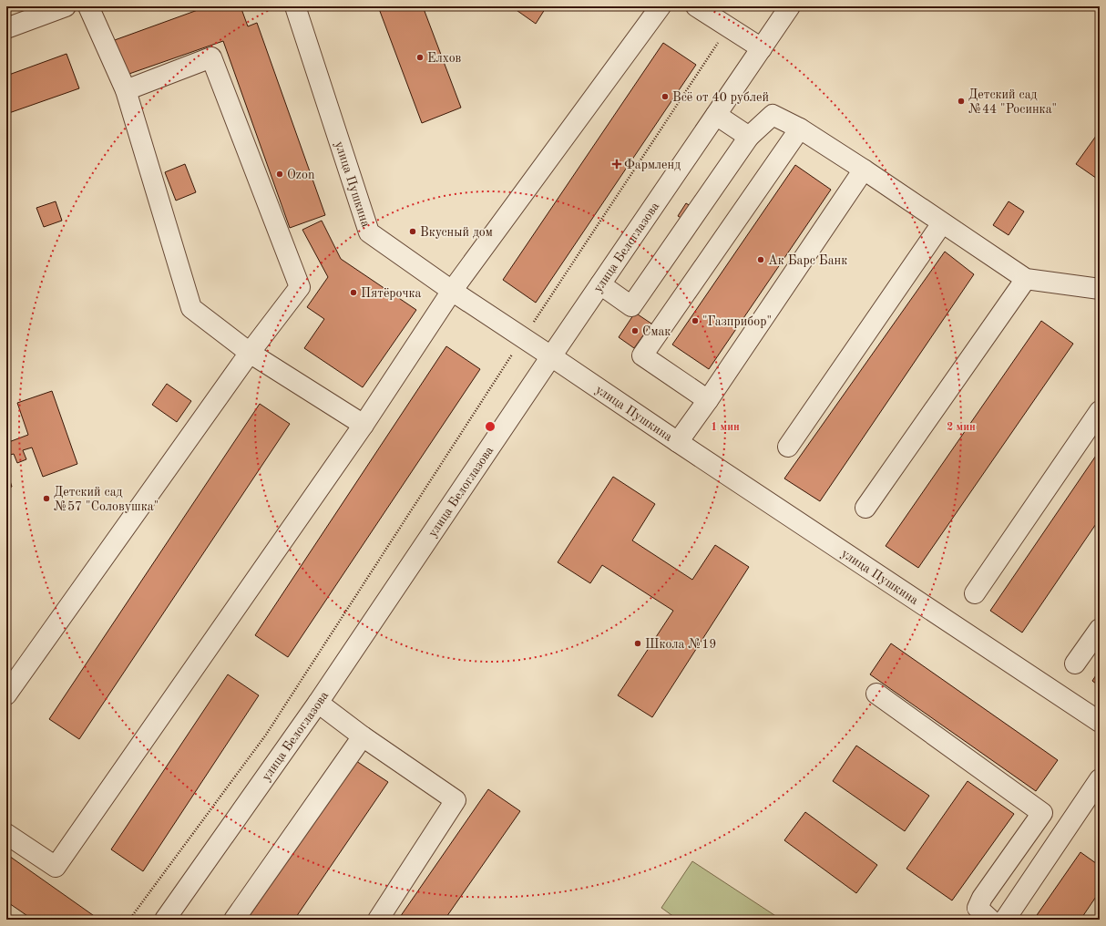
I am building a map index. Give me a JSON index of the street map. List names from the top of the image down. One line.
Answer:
{"streets":{"street":["улица Пушкина","улица Белоглазова"]},"crossings":[["улица Пушкина","улица Белоглазова"]],"places":{"other":["Елхов","Всё от 40 рублей","Детский сад №44 \"Росинка\"","Ozon","Вкусный дом","Ак Барс Банк","Пятёрочка","\"Газприбор\"","Смак","Детский сад №57 \"Соловушка\"","Школа №19"],"health":["Фармленд"]},"rings":["1 мин","2 мин"]}
